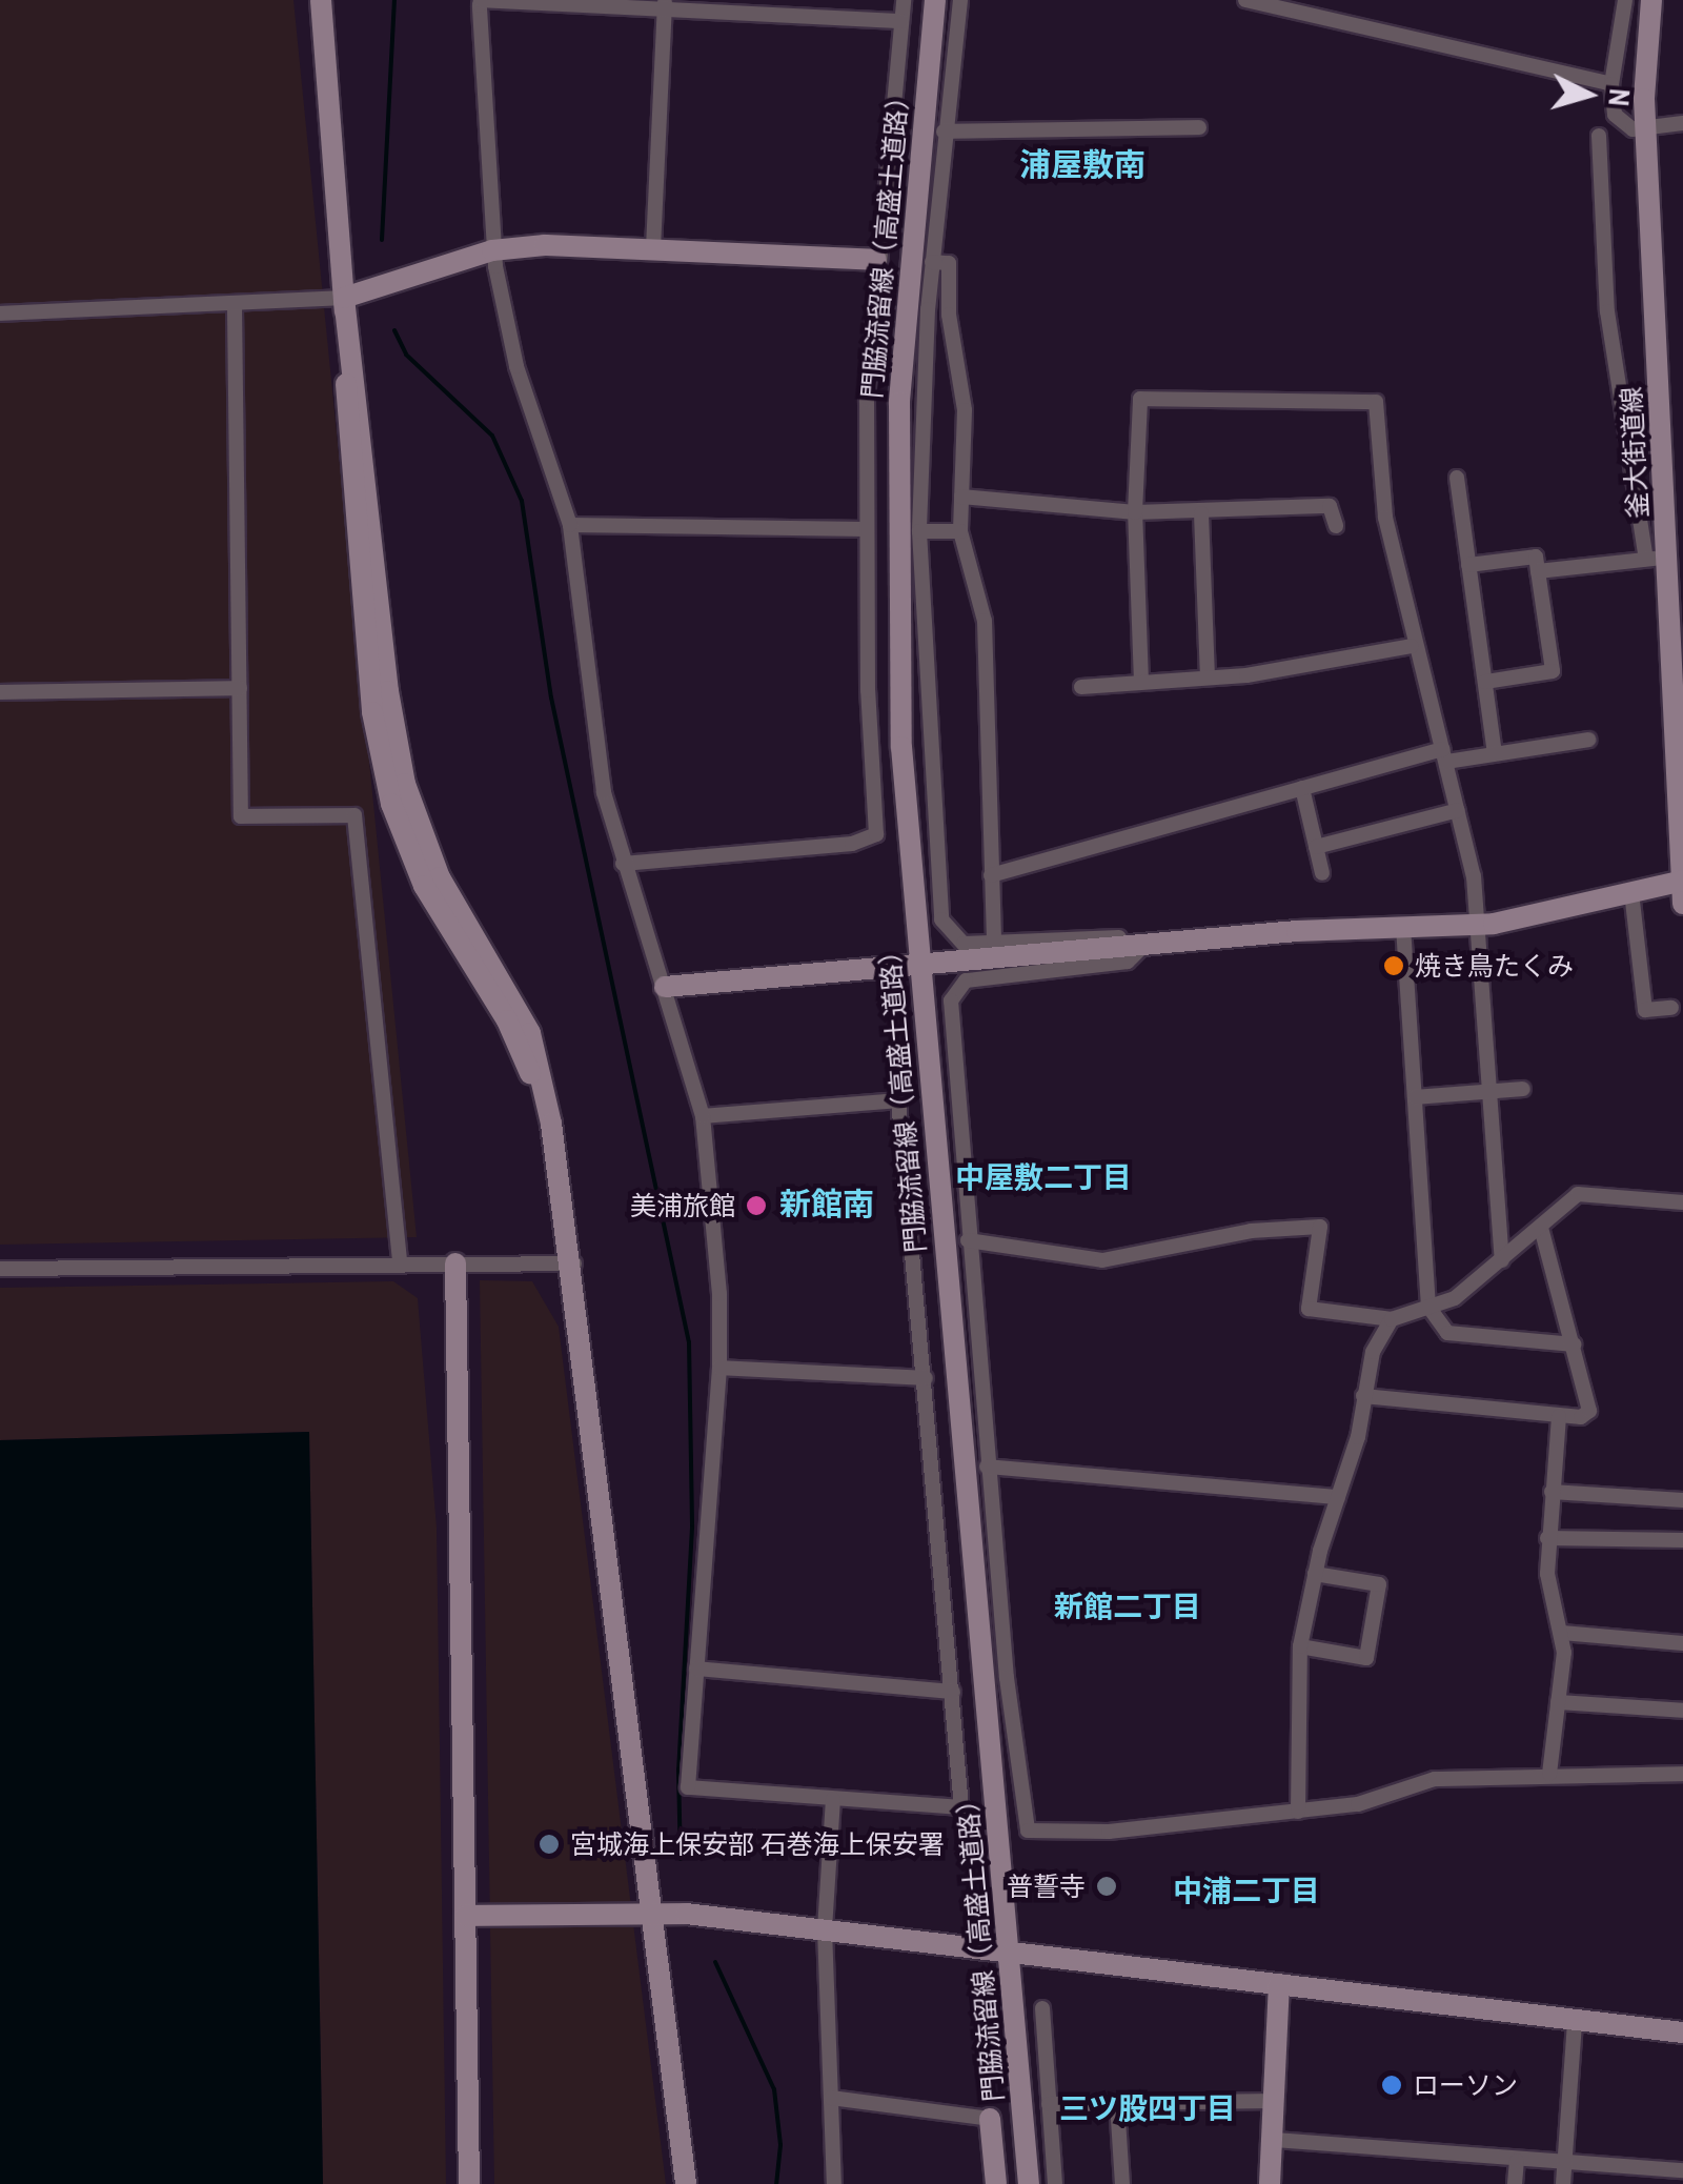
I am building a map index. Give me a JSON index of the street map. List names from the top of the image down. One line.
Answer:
{"streets":{"street":["門脇流留線（高盛土道路）","釜大街道線"]},"districts":["浦屋敷南","中屋敷二丁目","新館南","新館二丁目","中浦二丁目","三ツ股四丁目"],"places":["焼き鳥たくみ","美浦旅館","宮城海上保安部 石巻海上保安署","普誓寺","ローソン"],"north":"right"}
